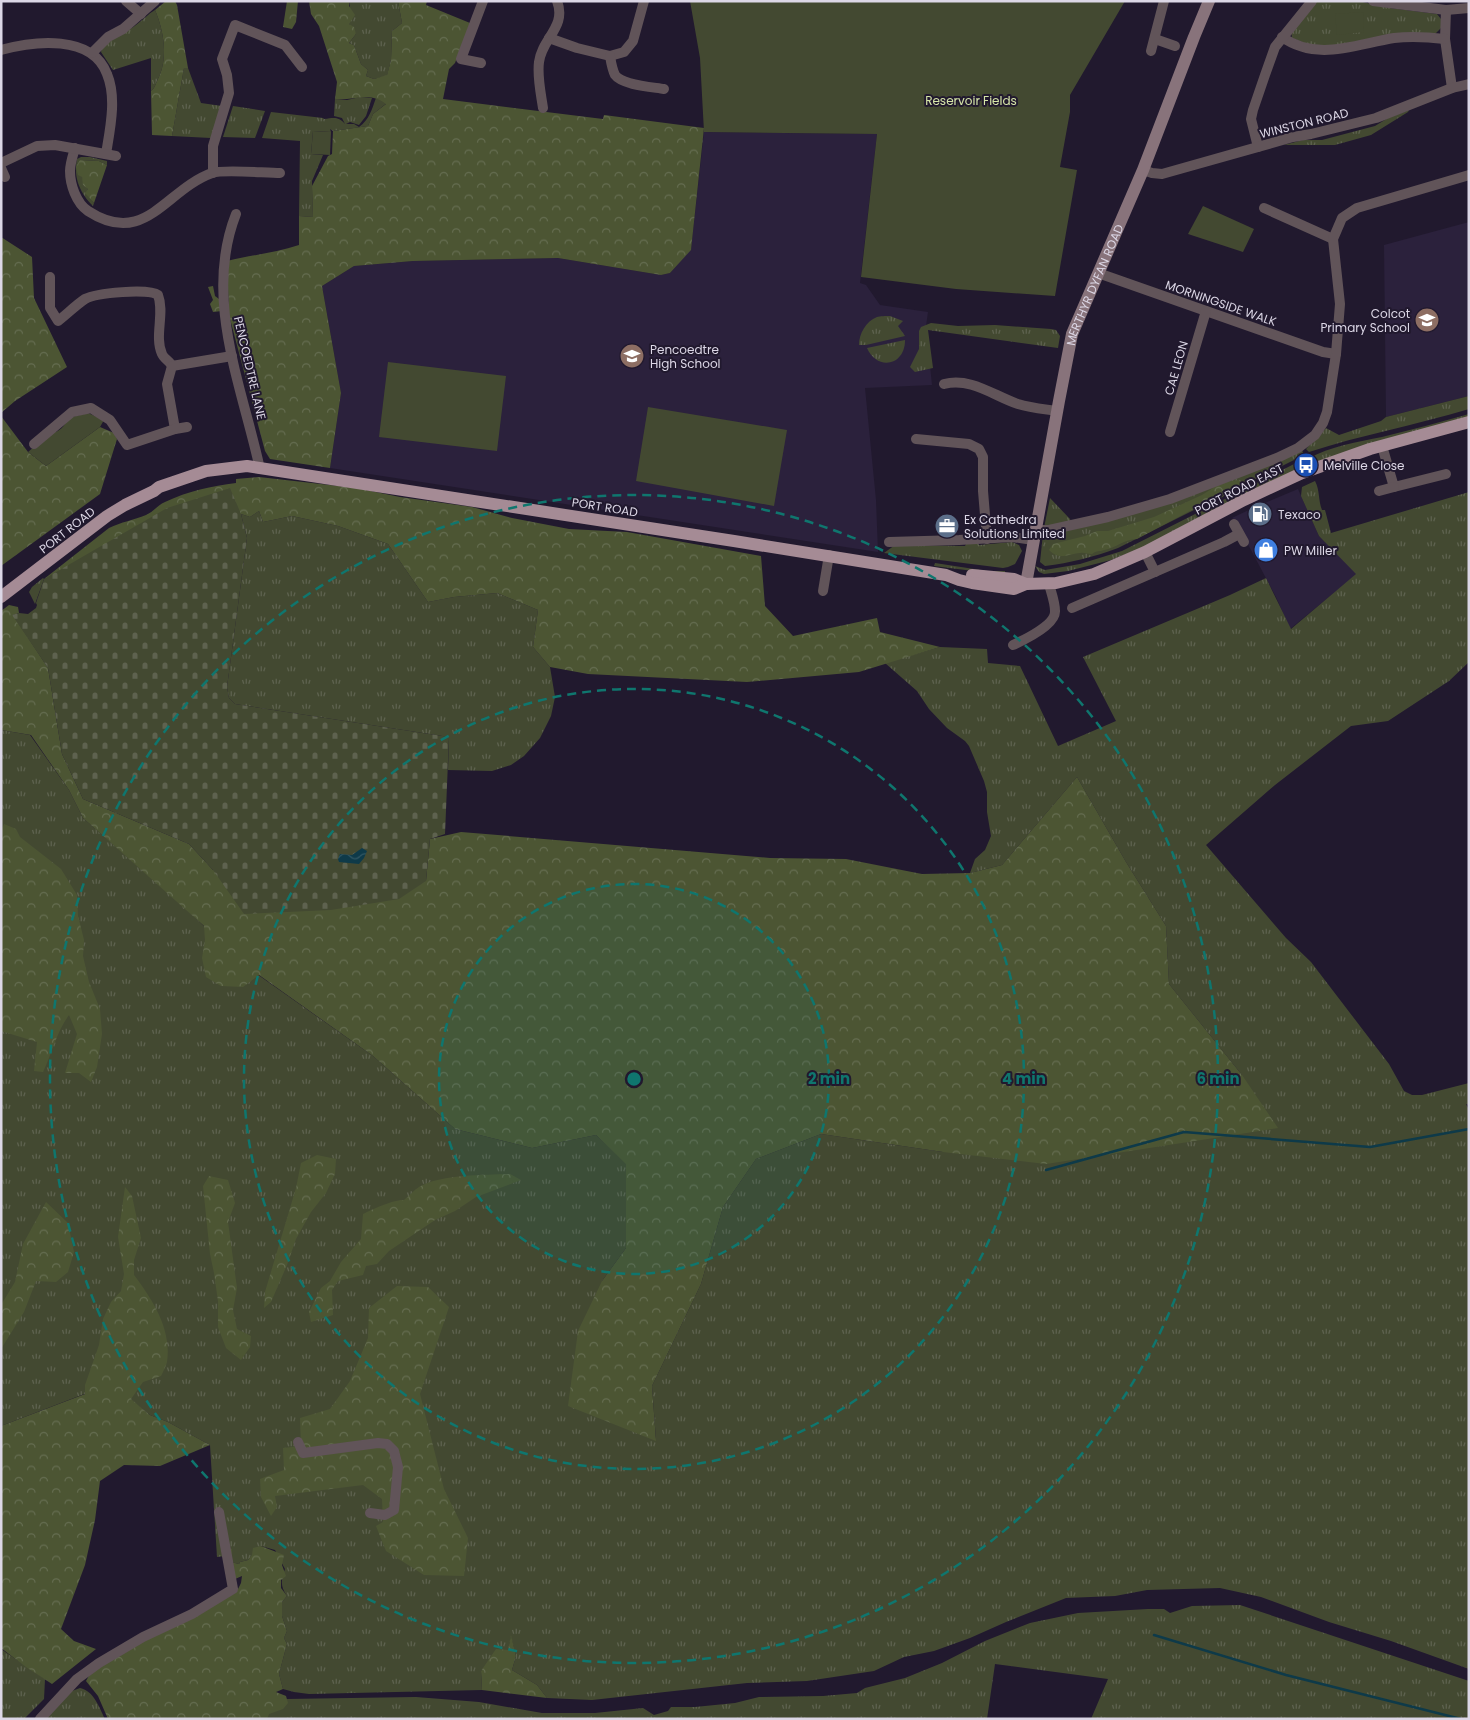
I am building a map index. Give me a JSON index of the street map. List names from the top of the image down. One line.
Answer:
{"streets":{"main road":["PORT ROAD EAST","PORT ROAD"],"street":["WINSTON ROAD","MERTHYR DYFAN ROAD","MORNINGSIDE WALK","PENCOEDTRE LANE","CAE LEON"]},"crossings":[["WINSTON ROAD","MERTHYR DYFAN ROAD"],["MERTHYR DYFAN ROAD","MORNINGSIDE WALK"],["MERTHYR DYFAN ROAD","PORT ROAD EAST"],["MERTHYR DYFAN ROAD","PORT ROAD"],["MORNINGSIDE WALK","CAE LEON"],["MORNINGSIDE WALK","PORT ROAD EAST"],["PENCOEDTRE LANE","PORT ROAD"],["PORT ROAD EAST","PORT ROAD"]],"parks":["Reservoir Fields"],"places":{"school or university":["Colcot Primary School","Pencoedtre High School"],"bus stop":["Melville Close"],"fuel station":["Texaco"],"office":["Ex Cathedra Solutions Limited"],"shop":["PW Miller"]},"rings":["2 min","4 min","6 min"]}
